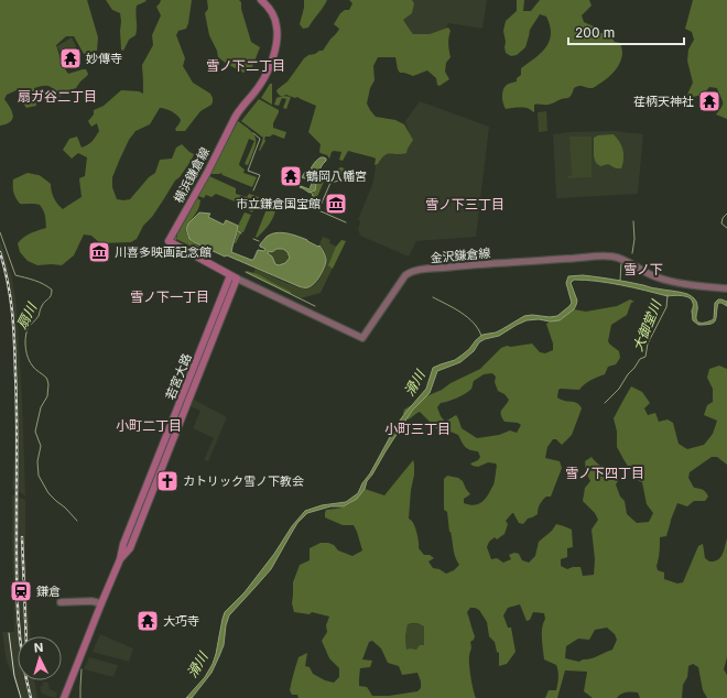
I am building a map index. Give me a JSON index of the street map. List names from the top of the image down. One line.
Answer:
{"streets":{"main road":["横浜鎌倉線","金沢鎌倉線","若宮大路"]},"crossings":[["横浜鎌倉線","金沢鎌倉線"],["横浜鎌倉線","若宮大路"],["金沢鎌倉線","若宮大路"]],"districts":["雪ノ下二丁目","扇ガ谷二丁目","雪ノ下三丁目","雪ノ下","雪ノ下一丁目","小町二丁目","小町三丁目","雪ノ下四丁目"],"water":["扇川","大御堂川","滑川"],"places":{"temple":["妙傳寺","荏柄天神社","鶴岡八幡宮","大巧寺"],"museum":["市立鎌倉国宝館","川喜多映画記念館"],"church":["カトリック雪ノ下教会"],"station":["鎌倉"]},"scale_bar":"200 m","north":"top"}
